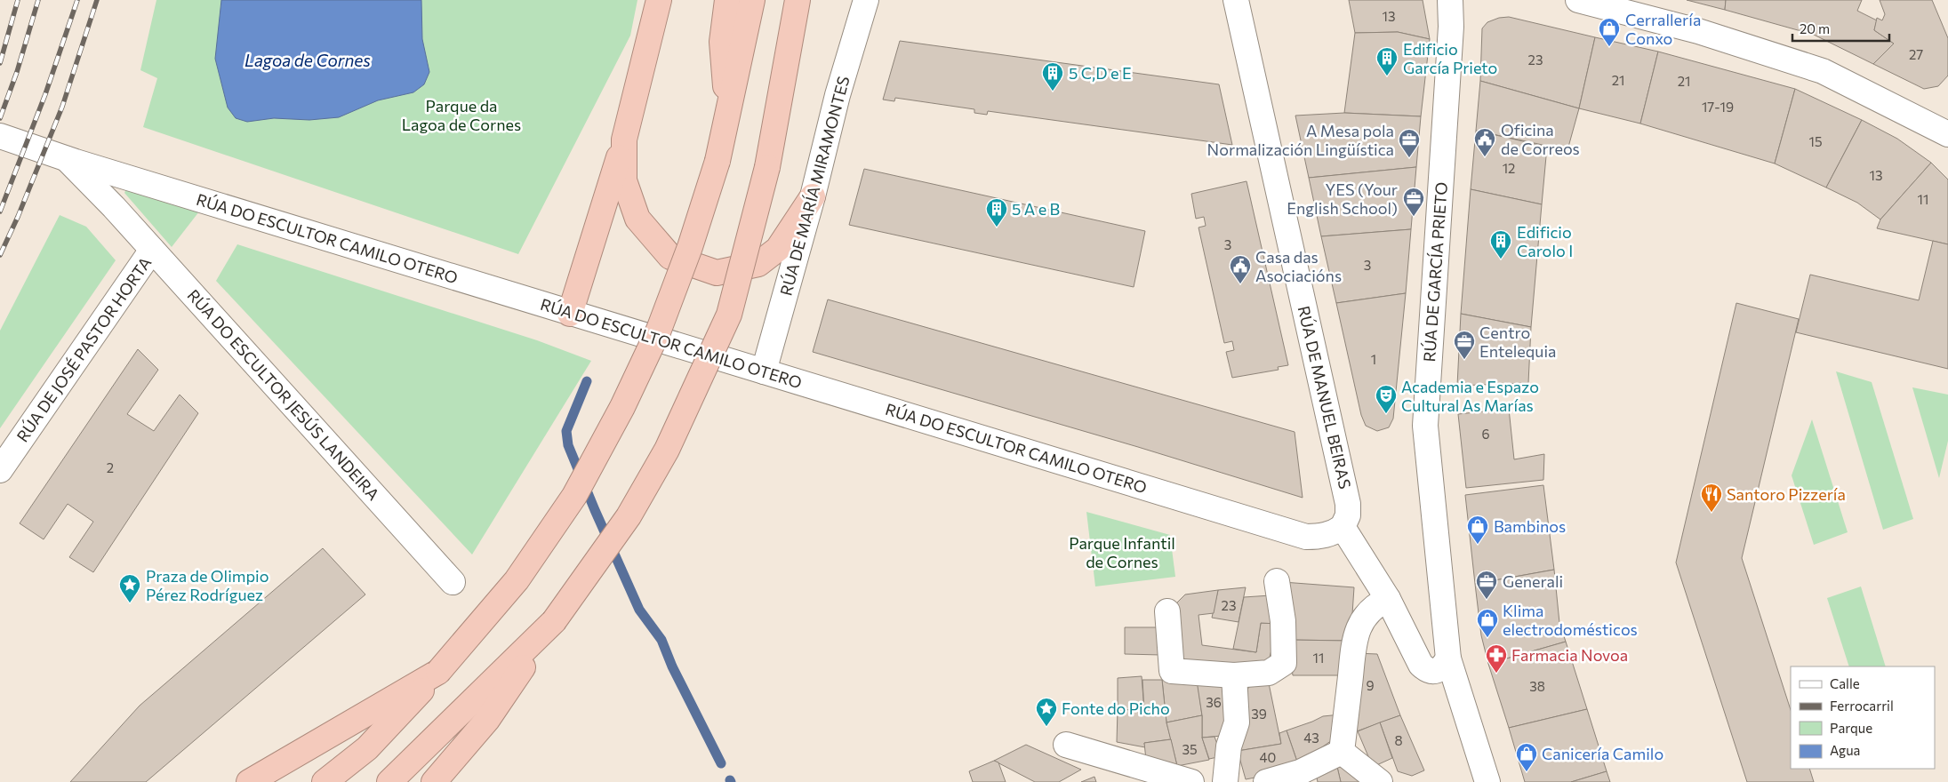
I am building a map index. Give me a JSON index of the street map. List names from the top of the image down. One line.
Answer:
{"streets":{"street":["RÚA DE MARÍA MIRAMONTES","RÚA DO ESCULTOR CAMILO OTERO","RÚA DE GARCÍA PRIETO","RÚA DE JOSÉ PASTOR HORTA","RÚA DO ESCULTOR JESÚS LANDEIRA","RÚA DE MANUEL BEIRAS"]},"crossings":[["RÚA DE MARÍA MIRAMONTES","RÚA DO ESCULTOR CAMILO OTERO"],["RÚA DO ESCULTOR CAMILO OTERO","RÚA DO ESCULTOR JESÚS LANDEIRA"],["RÚA DO ESCULTOR CAMILO OTERO","RÚA DE MANUEL BEIRAS"],["RÚA DE JOSÉ PASTOR HORTA","RÚA DO ESCULTOR JESÚS LANDEIRA"]],"water":["Lagoa de Cornes"],"parks":["Parque da Lagoa de Cornes","Parque Infantil de Cornes"],"places":{"shop":["Cerrallería Conxo","Bambinos","Klima electrodomésticos","Canicería Camilo"],"building":["Edificio García Prieto","5 C,D e E","5 A e B","Edificio Carolo I"],"public building":["Oficina de Correos","Casa das Asociacións"],"office":["A Mesa pola Normalización Lingüística","YES (Your English School)","Centro Entelequia","Generali"],"theatre":["Academia e Espazo Cultural As Marías"],"restaurant":["Santoro Pizzería"],"place":["Praza de Olimpio Pérez Rodríguez","Fonte do Picho"],"pharmacy":["Farmacia Novoa"]},"house_numbers":["13","27","23","21","21","17-19","15","12","13","11","3","3","1","6","2","23","11","9","38","36","39","43","8","35","40"],"legend":["Calle","Ferrocarril","Parque","Agua"],"scale_bar":"20 m"}
